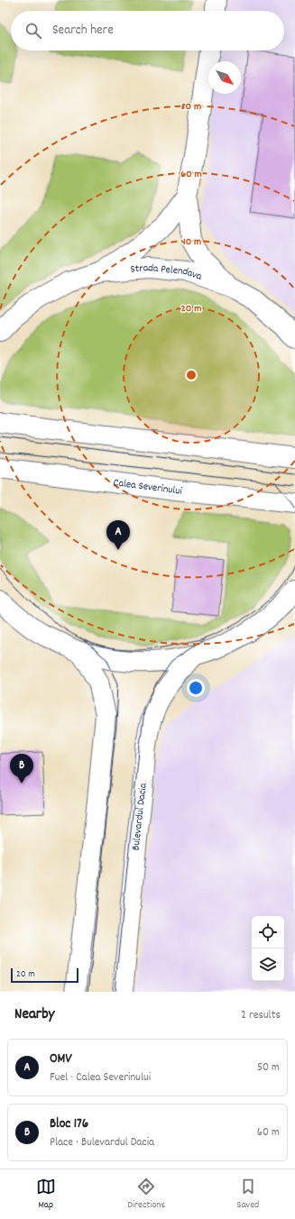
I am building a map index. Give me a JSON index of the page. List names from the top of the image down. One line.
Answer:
{"streets":{"main road":["Strada Pelendava","Calea Severinului","Bulevardul Dacia"]},"scale_bar":"20 m","north":"bottom right","page":{"search":"Search here","pins":["A","B"],"scale":"20 m","heading":["Nearby","2 results"],"list":[{"mark":"A","name":"OMV","note":"Fuel · Calea Severinului","value":"50 m"},{"mark":"B","name":"Bloc 176","note":"Place · Bulevardul Dacia","value":"60 m"}],"nav":["Map","Directions","Saved"]},"rings":["80 m","60 m","40 m","20 m"]}
